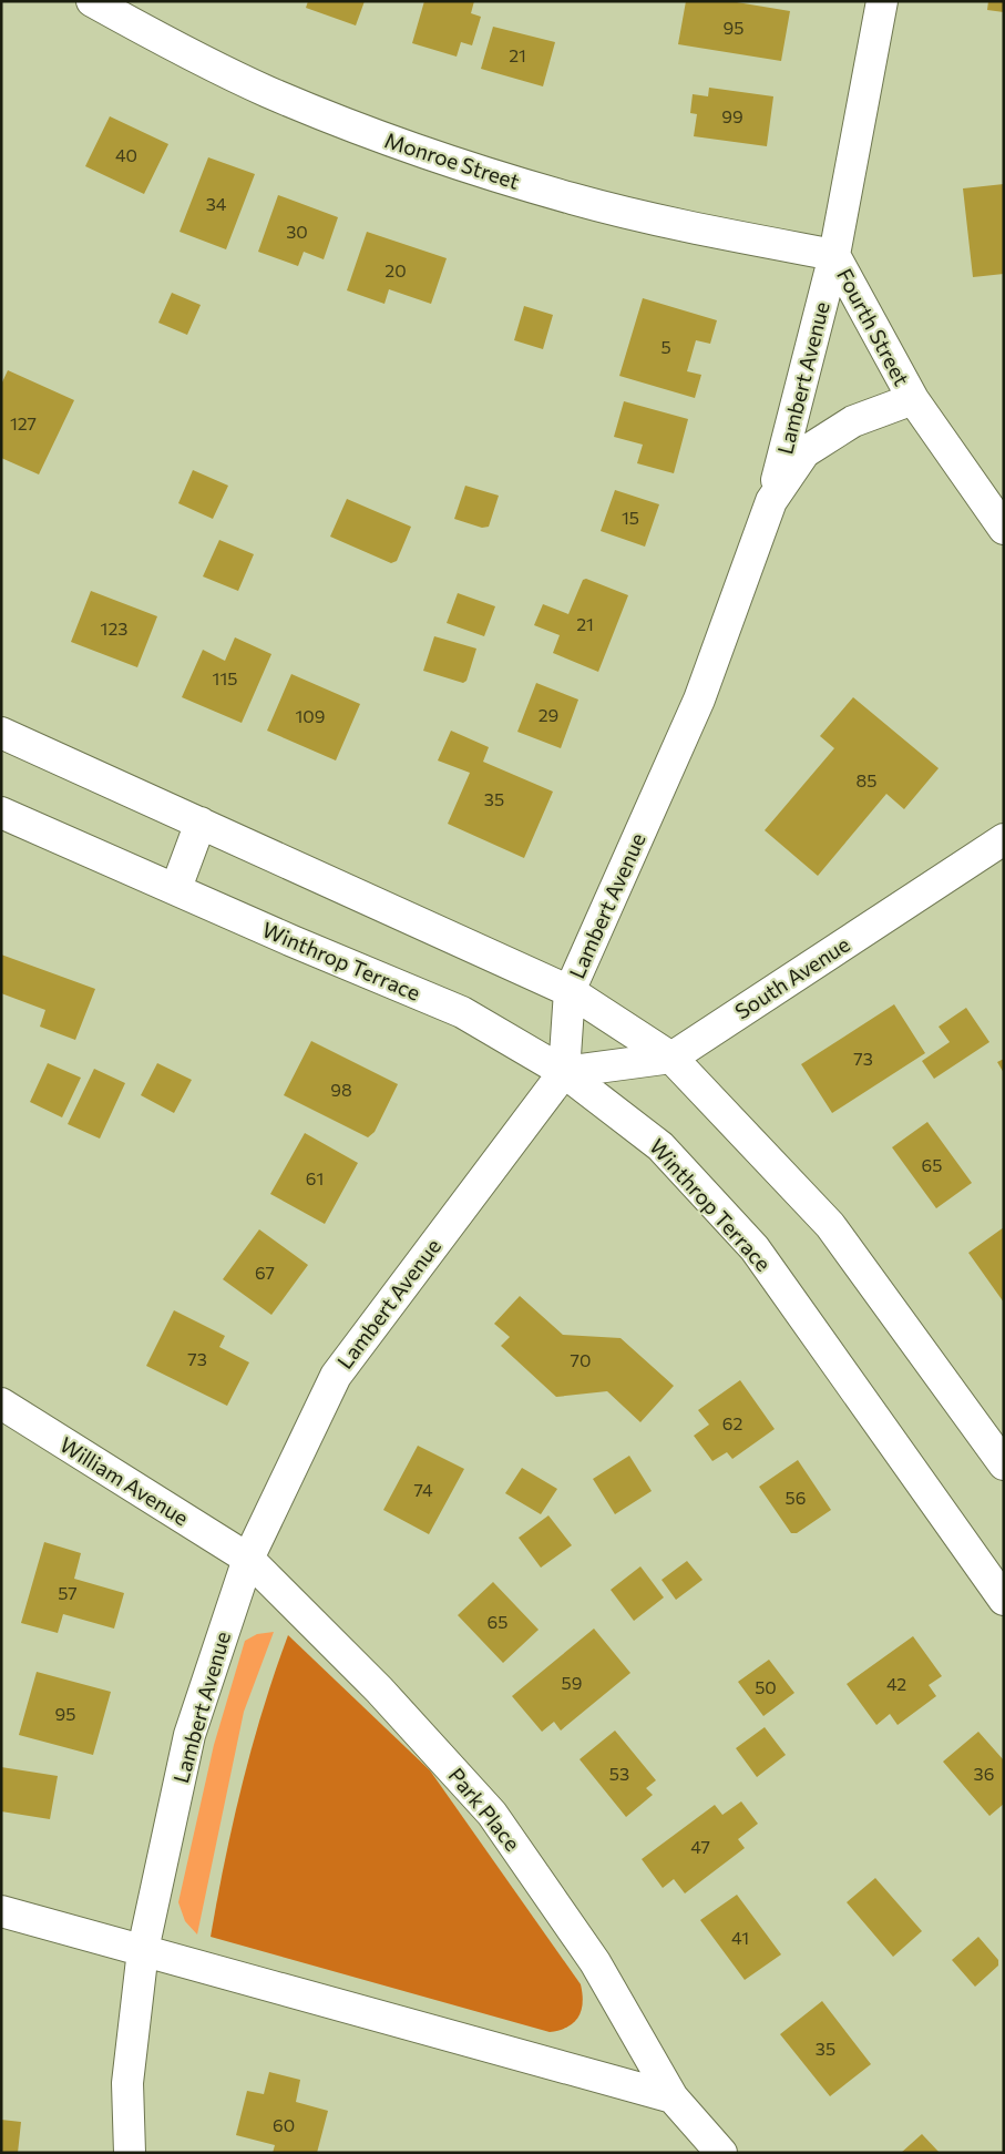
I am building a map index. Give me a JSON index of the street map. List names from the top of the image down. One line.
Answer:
{"streets":{"street":["Monroe Street","Fourth Street","Lambert Avenue","Winthrop Terrace","South Avenue","William Avenue","Park Place"]},"crossings":[["Monroe Street","Fourth Street"],["Monroe Street","Lambert Avenue"],["Fourth Street","Lambert Avenue"],["Lambert Avenue","Winthrop Terrace"],["Lambert Avenue","South Avenue"],["Lambert Avenue","William Avenue"],["Lambert Avenue","Park Place"],["Winthrop Terrace","South Avenue"],["William Avenue","Park Place"]],"house_numbers":["95","21","99","40","34","30","20","5","127","15","21","123","115","29","109","85","35","73","98","65","61","67","73","70","62","74","56","57","65","59","42","50","95","53","36","47","41","35","60"]}
